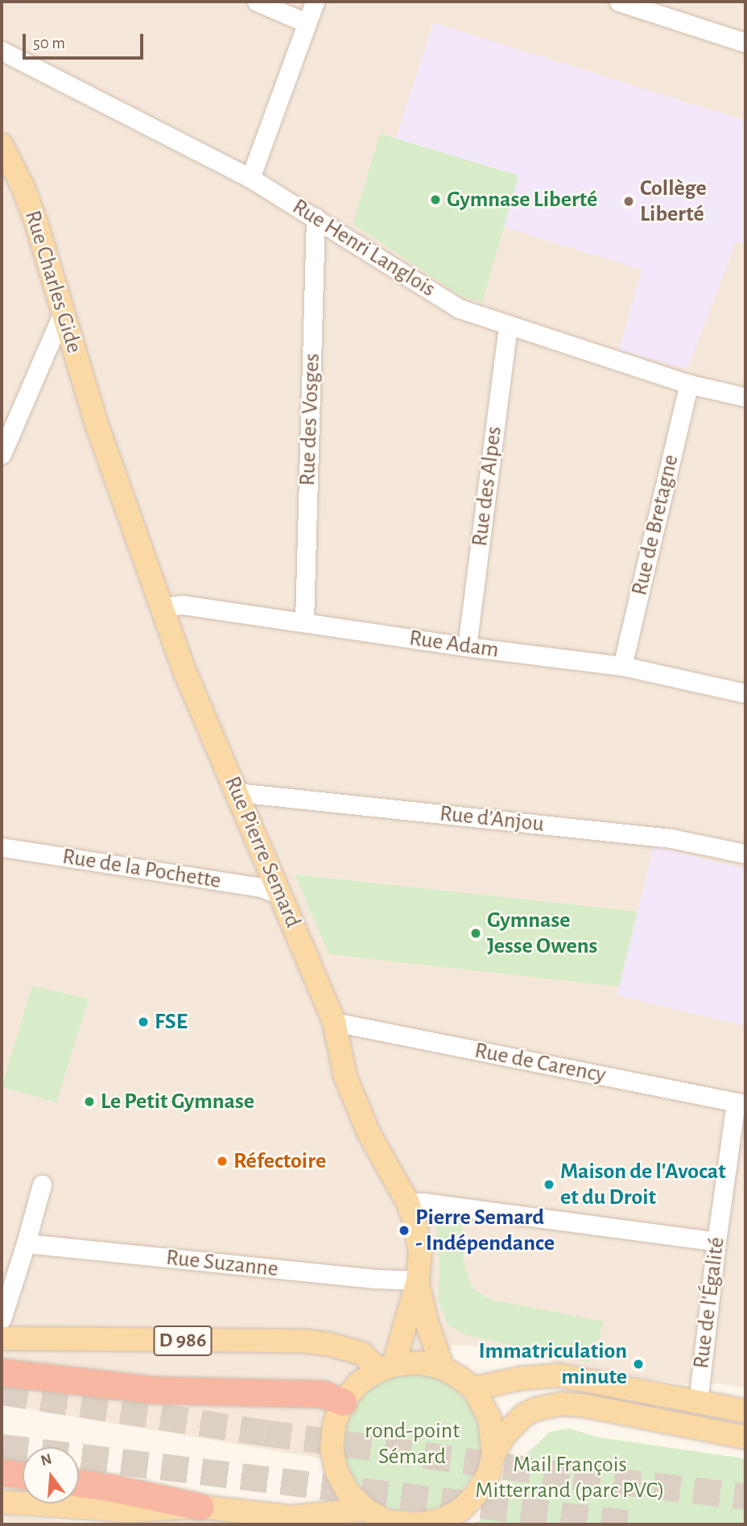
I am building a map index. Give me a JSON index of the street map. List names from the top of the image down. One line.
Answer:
{"streets":{"main road":["Rue Charles Gide","Rue Pierre Semard","D 986"],"street":["Rue Henri Langlois","Rue des Vosges","Rue des Alpes","Rue de Bretagne","Rue Adam","Rue d'Anjou","Rue de la Pochette","Rue de Carency","Rue Suzanne","Rue de l'Égalité"]},"crossings":[["Rue Henri Langlois","Rue des Vosges"],["Rue Henri Langlois","Rue des Alpes"],["Rue Henri Langlois","Rue de Bretagne"],["Rue Charles Gide","Rue Pierre Semard"],["Rue des Vosges","Rue Adam"],["Rue des Alpes","Rue Adam"],["Rue de Bretagne","Rue Adam"],["Rue Adam","Rue Pierre Semard"],["Rue d'Anjou","Rue Pierre Semard"],["Rue Pierre Semard","Rue de la Pochette"],["Rue Pierre Semard","Rue de Carency"],["Rue Pierre Semard","Rue Suzanne"],["Rue Pierre Semard","D 986"],["Rue de Carency","Rue de l'Égalité"]],"parks":["rond-point Sémard","Mail François Mitterrand (parc PVC)"],"places":["Gymnase Liberté","Collège Liberté","Gymnase Jesse Owens","FSE","Le Petit Gymnase","Réfectoire","Maison de l'Avocat et du Droit","Pierre Semard - Indépendance","Immatriculation minute"],"scale_bar":"50 m","north":"top"}
